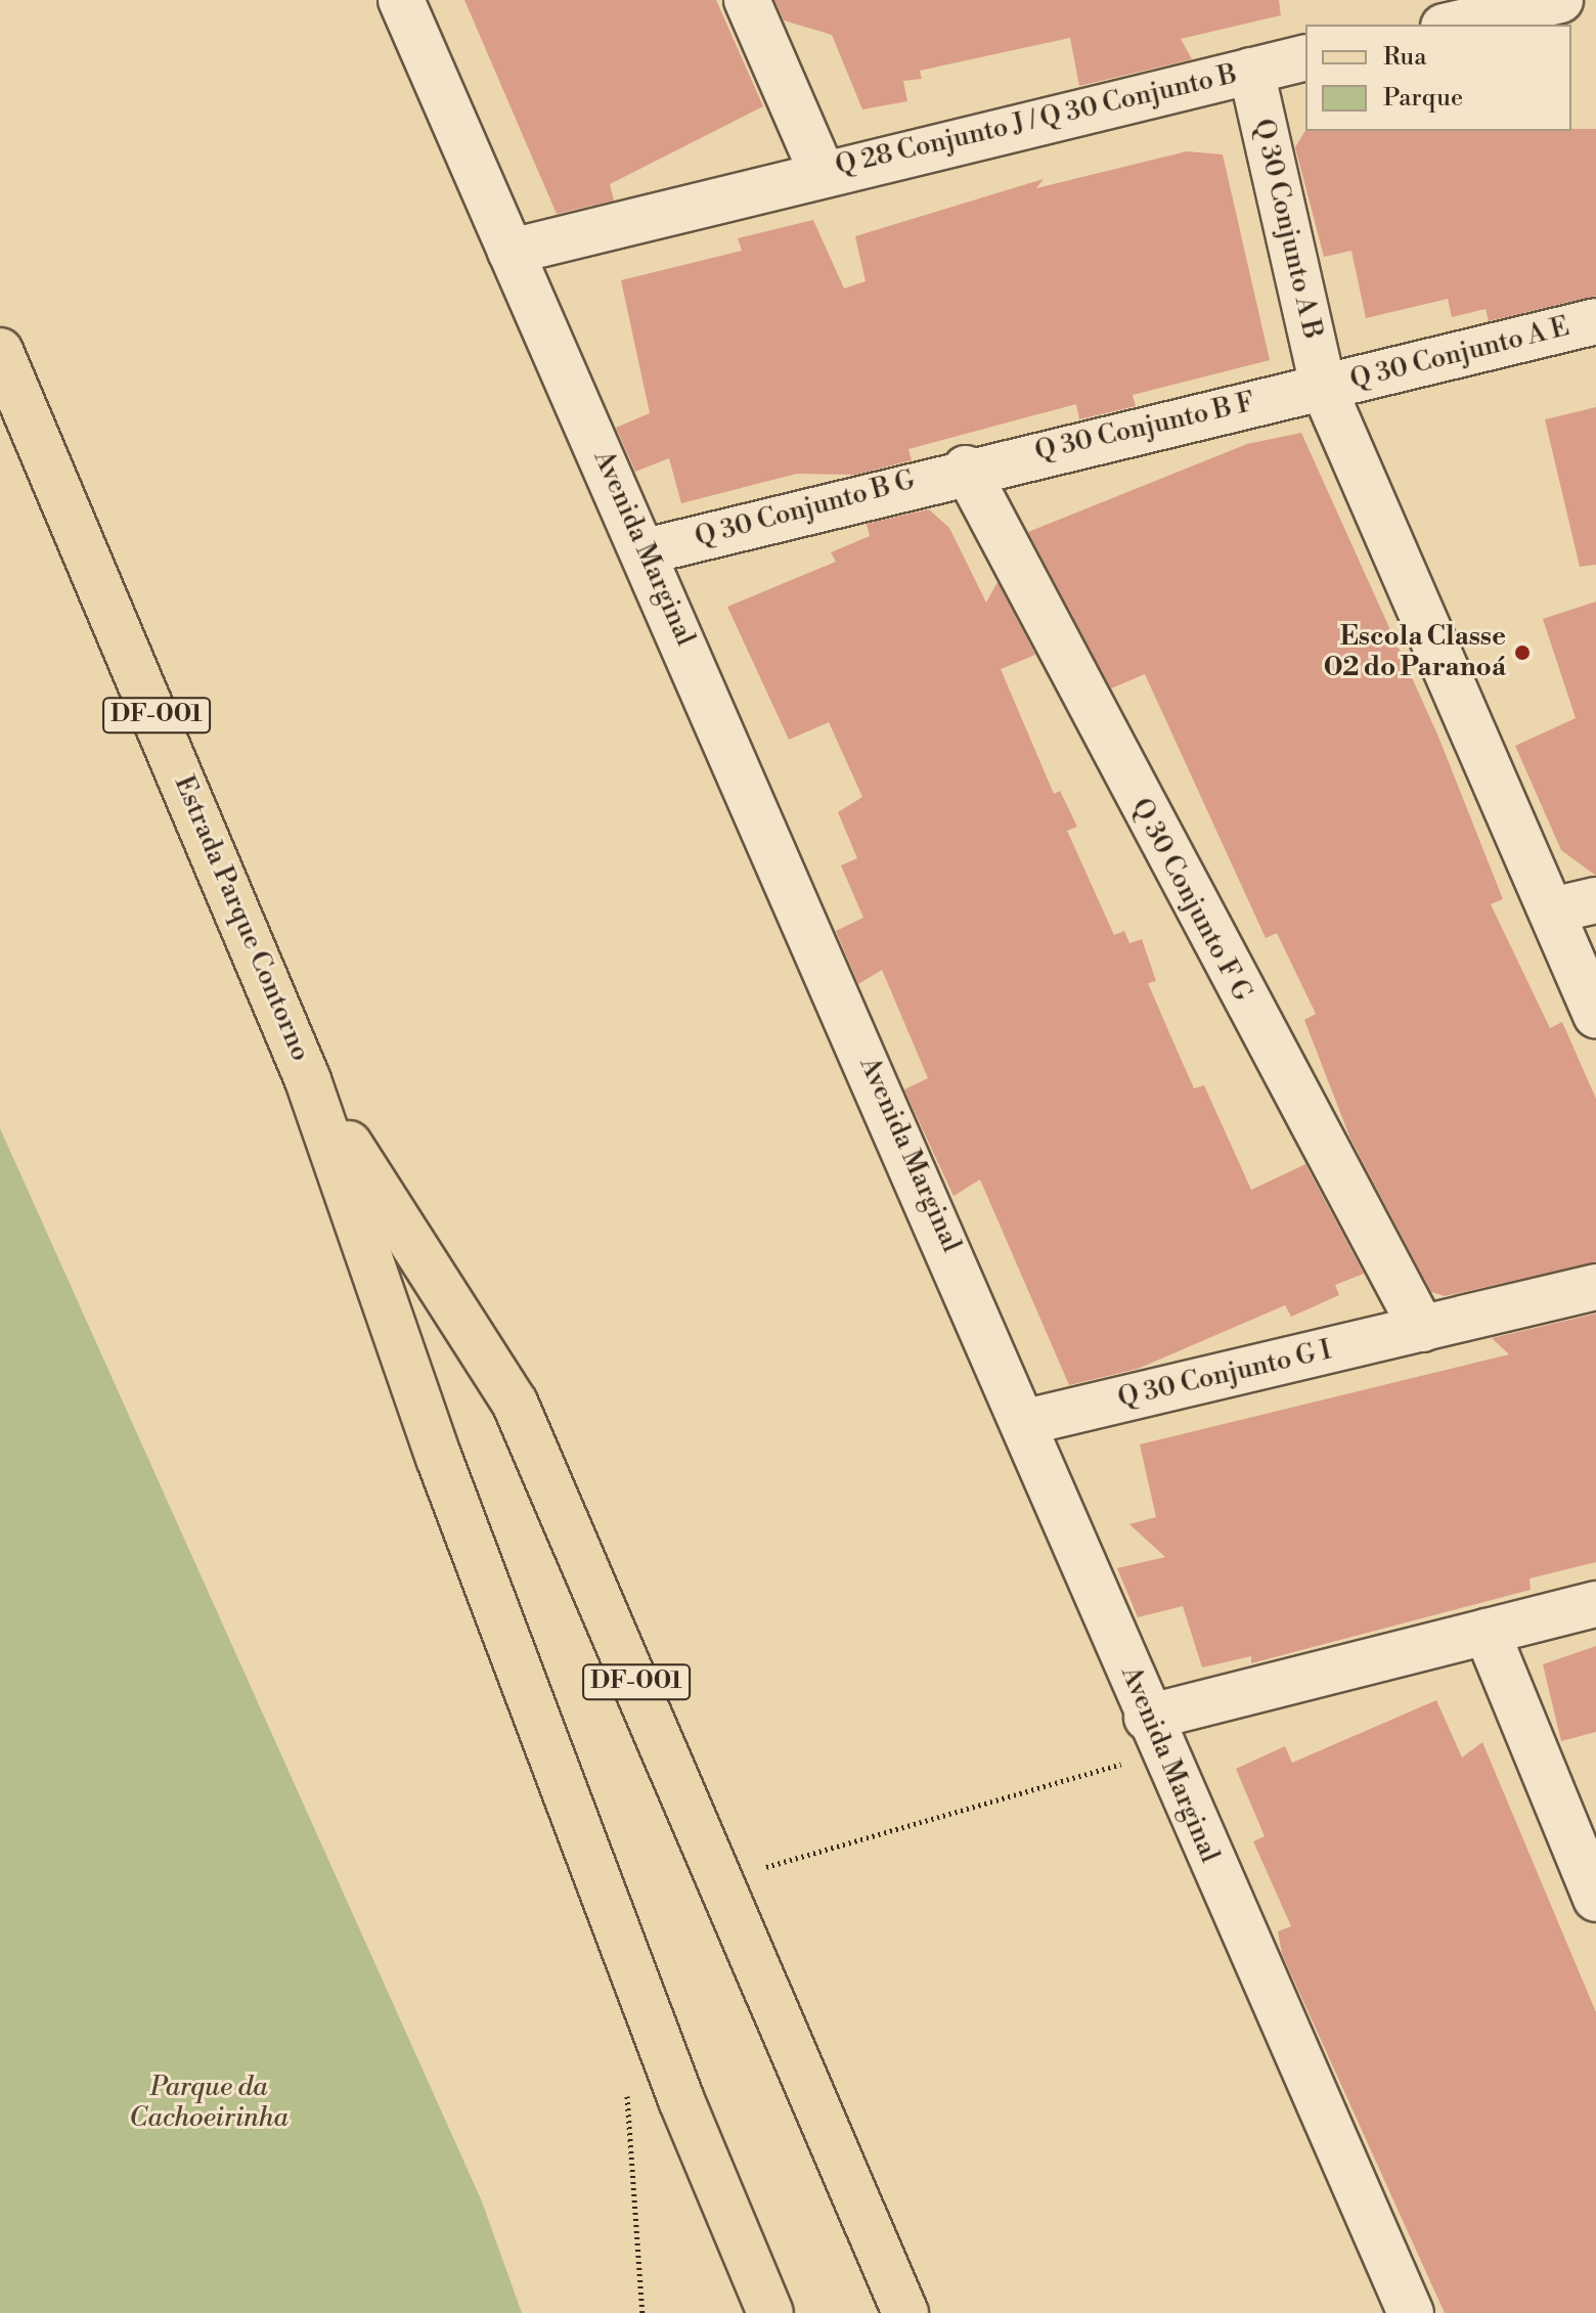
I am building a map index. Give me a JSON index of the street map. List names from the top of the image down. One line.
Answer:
{"streets":{"main road":["DF-001","Estrada Parque Contorno"],"street":["Q 28 Conjunto J / Q 30 Conjunto B","Q 30 Conjunto A B","Q 30 Conjunto A E","Q 30 Conjunto B F","Q 30 Conjunto B G","Avenida Marginal","Q 30 Conjunto F G","Q 30 Conjunto G I"]},"crossings":[["Q 28 Conjunto J / Q 30 Conjunto B","Q 30 Conjunto A B"],["Q 28 Conjunto J / Q 30 Conjunto B","Avenida Marginal"],["Q 30 Conjunto A B","Q 30 Conjunto A E"],["Q 30 Conjunto A B","Q 30 Conjunto B F"],["Q 30 Conjunto A E","Q 30 Conjunto B F"],["Q 30 Conjunto B F","Q 30 Conjunto B G"],["Q 30 Conjunto B F","Q 30 Conjunto F G"],["Q 30 Conjunto B G","Avenida Marginal"],["Q 30 Conjunto B G","Q 30 Conjunto F G"],["Avenida Marginal","Q 30 Conjunto G I"],["DF-001","Estrada Parque Contorno"],["Q 30 Conjunto F G","Q 30 Conjunto G I"]],"parks":["Parque da Cachoeirinha"],"places":["Escola Classe 02 do Paranoá"],"legend":["Rua","Parque"]}
